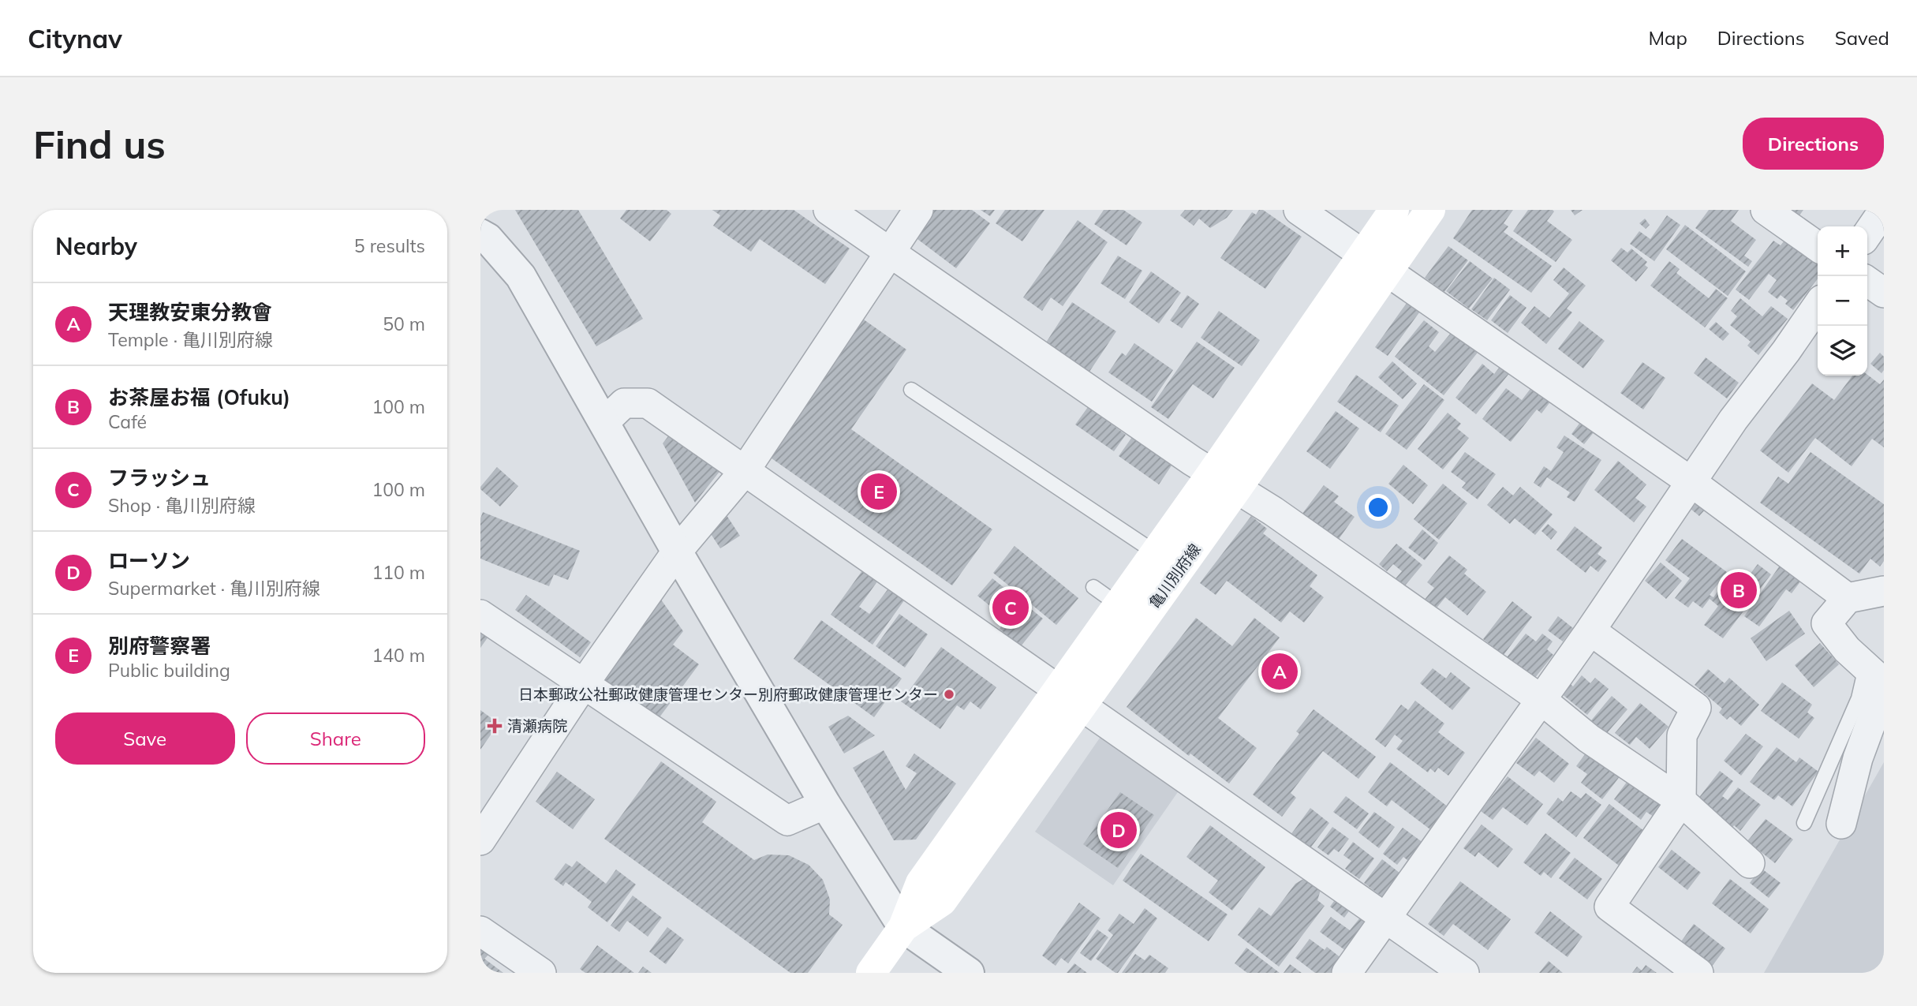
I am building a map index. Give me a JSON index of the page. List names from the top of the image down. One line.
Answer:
{"streets":{"main road":["亀川別府線"]},"places":{"other":["日本郵政公社郵政健康管理センター別府郵政健康管理センター"],"health":["清瀬病院"]},"page":{"header":"Citynav","nav":["Map","Directions","Saved"],"buttons":["Directions",["Save","Share"]],"title":"Find us","heading":["Nearby","5 results"],"map_buttons":["+","−"],"list":[{"mark":"A","name":"天理教安東分教會","note":"Temple · 亀川別府線","value":"50 m"},{"mark":"B","name":"お茶屋お福 (Ofuku)","note":"Café","value":"100 m"},{"mark":"C","name":"フラッシュ","note":"Shop · 亀川別府線","value":"100 m"},{"mark":"D","name":"ローソン","note":"Supermarket · 亀川別府線","value":"110 m"},{"mark":"E","name":"別府警察署","note":"Public building","value":"140 m"}],"pins":["E","B","C","A","D"]}}
